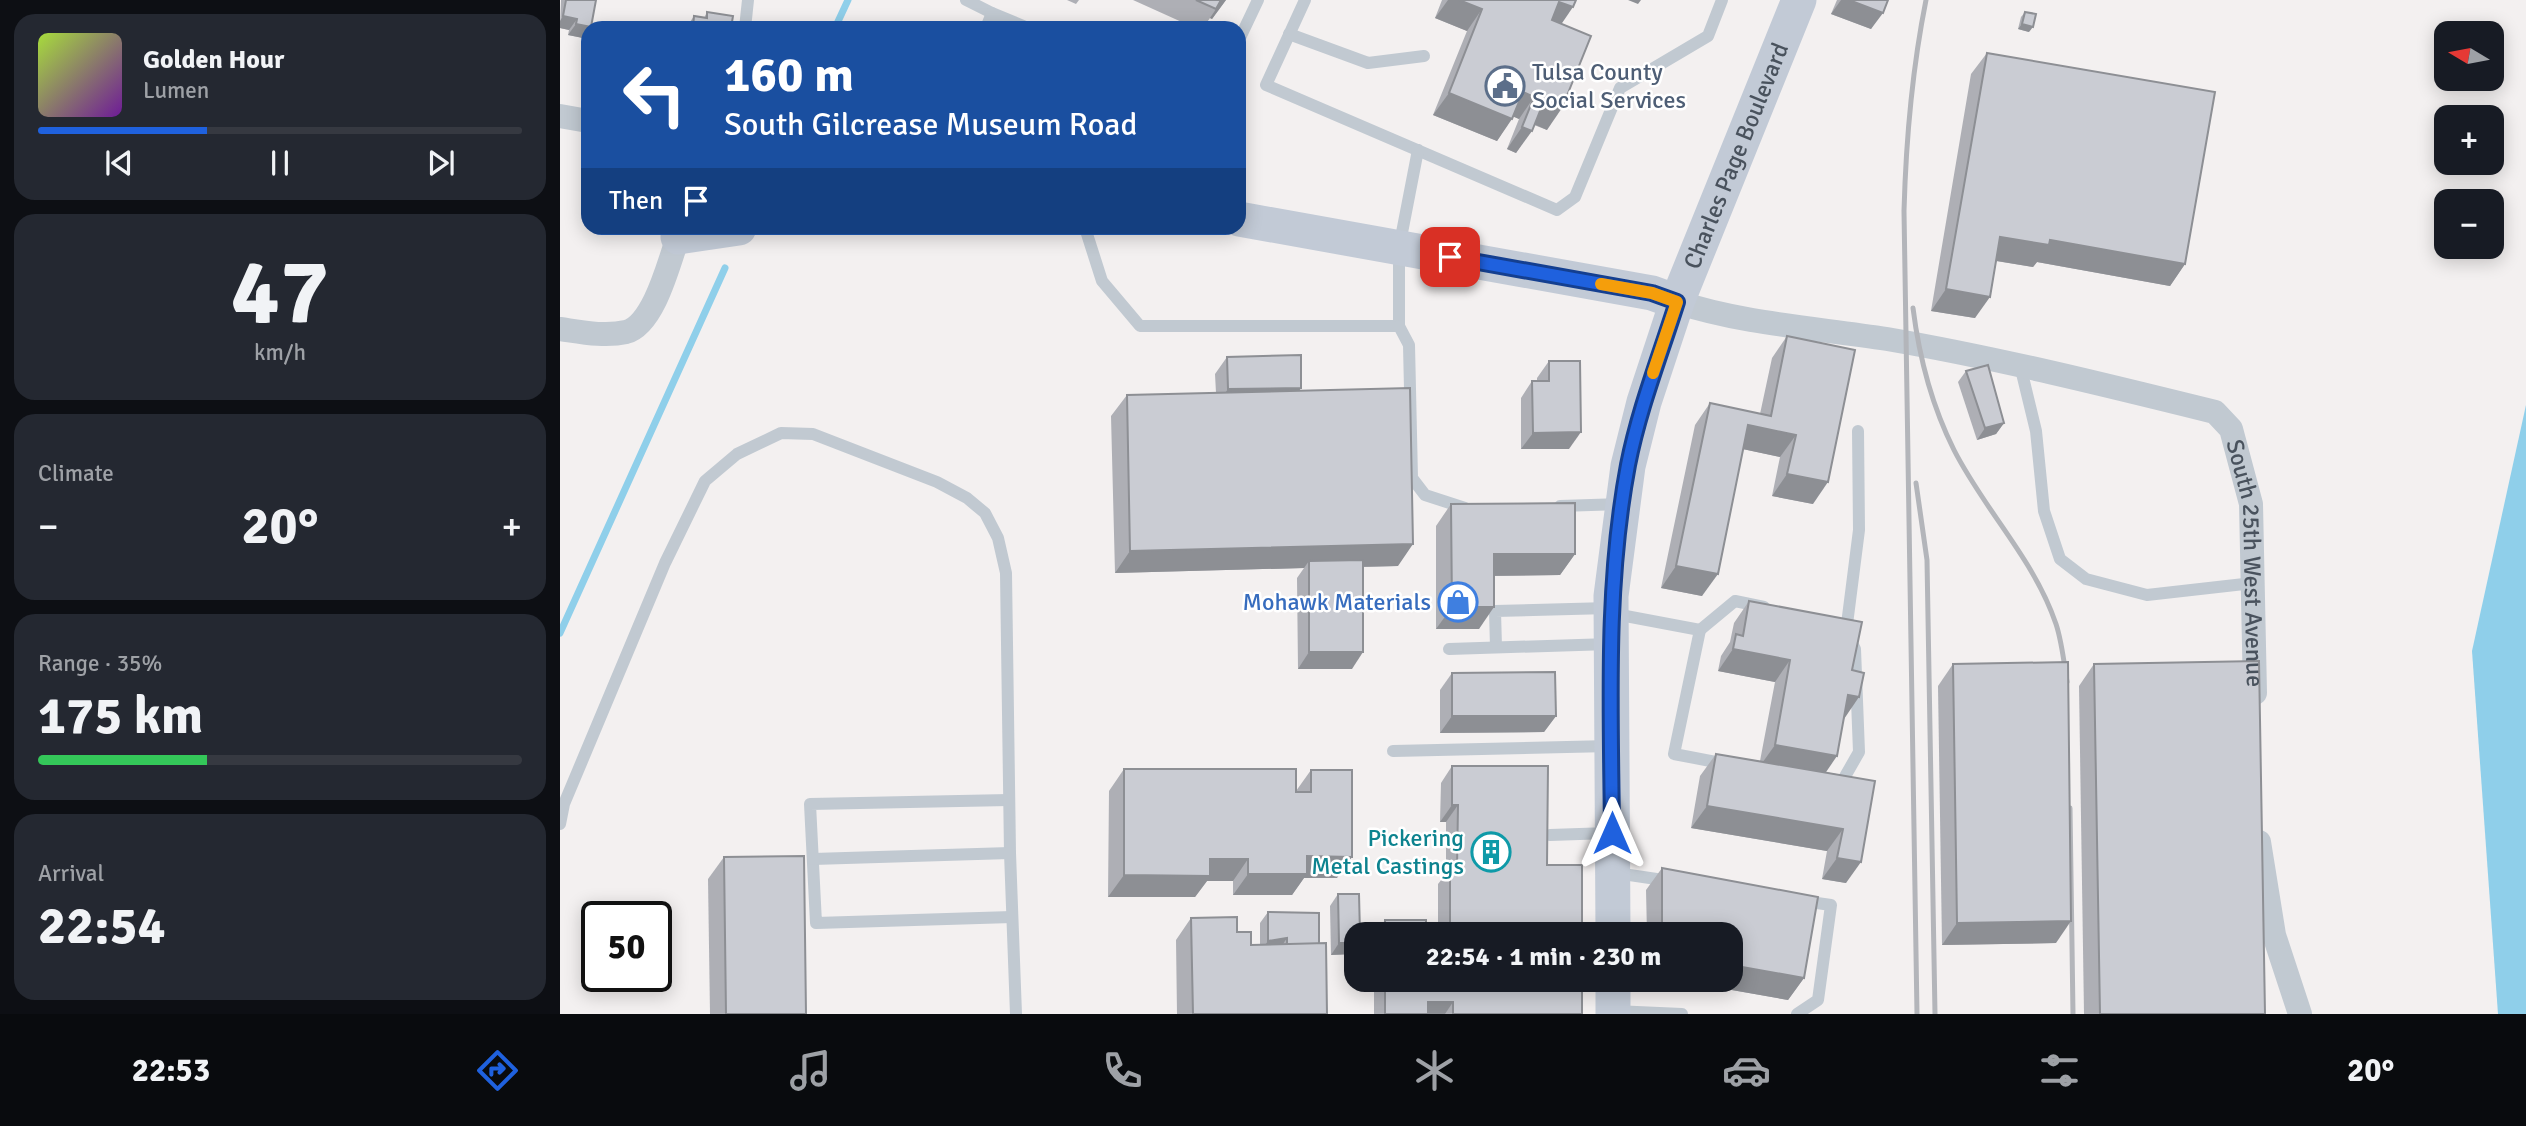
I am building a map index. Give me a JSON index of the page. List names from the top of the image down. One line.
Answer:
{"streets":{"main road":["Charles Page Boulevard"],"street":["South 25th West Avenue"]},"crossings":[["Charles Page Boulevard","South 25th West Avenue"]],"places":{"public building":["Tulsa County Social Services"],"shop":["Mohawk Materials"],"building":["Pickering Metal Castings"]},"north":"left","page":{"map_buttons":["+","−"],"turn":["160 m","South Gilcrease Museum Road"],"song":["Golden Hour","Lumen"],"then":"Then","tile":[["47","km/h"],"Climate",["Range · 35%","175 km"],["Arrival","22:54"]],"heat":["−","20°","+"],"limit":"50","trip":"22:54 · 1 min · 230 m","tabs":["22:53","20°"]}}
